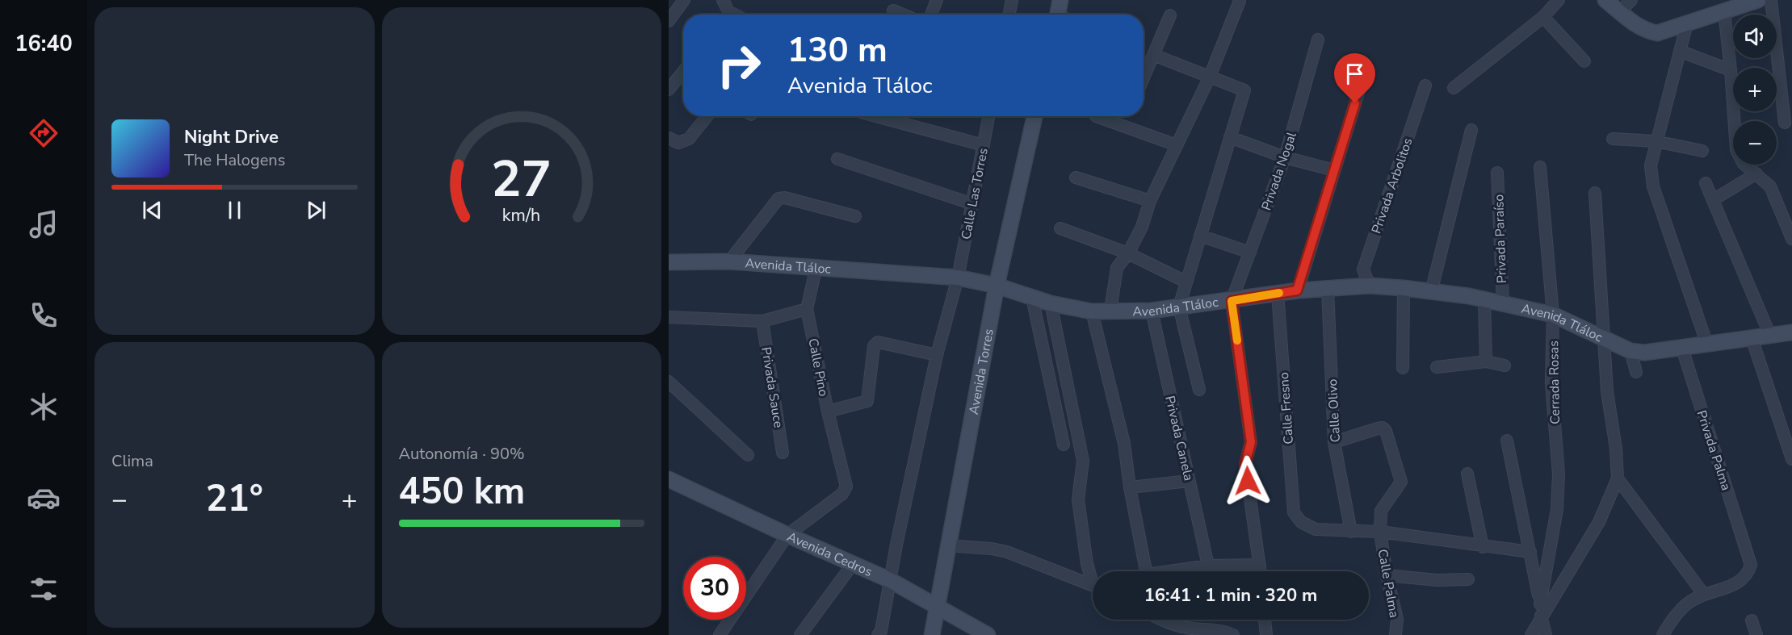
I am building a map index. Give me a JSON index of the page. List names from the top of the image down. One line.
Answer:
{"streets":{"main road":["Avenida Tláloc","Avenida Torres","Avenida Cedros"],"street":["Privada Nogal","Privada Arbolitos","Calle Las Torres","Privada Paraíso","Calle Pino","Cerrada Rosas","Privada Sauce","Calle Fresno","Calle Olivo","Privada Canela","Privada Palma","Calle Palma"]},"crossings":[["Privada Nogal","Avenida Tláloc"],["Privada Arbolitos","Avenida Tláloc"],["Calle Las Torres","Avenida Tláloc"],["Calle Las Torres","Avenida Cedros"],["Privada Paraíso","Avenida Tláloc"],["Avenida Tláloc","Avenida Torres"],["Avenida Tláloc","Cerrada Rosas"],["Avenida Tláloc","Calle Fresno"],["Avenida Tláloc","Calle Olivo"],["Avenida Tláloc","Privada Canela"],["Avenida Tláloc","Privada Palma"],["Calle Pino","Avenida Cedros"],["Avenida Torres","Avenida Cedros"],["Calle Fresno","Calle Olivo"],["Calle Olivo","Calle Palma"]],"page":{"tabs":"16:40","map_buttons":["+","−"],"turn":["130 m","Avenida Tláloc"],"song":["Night Drive","The Halogens"],"tile":["Clima",["Autonomía · 90%","450 km"]],"heat":["−","21°","+"],"limit":"30","trip":"16:41 · 1 min · 320 m","gauge":["27","km/h"]}}
